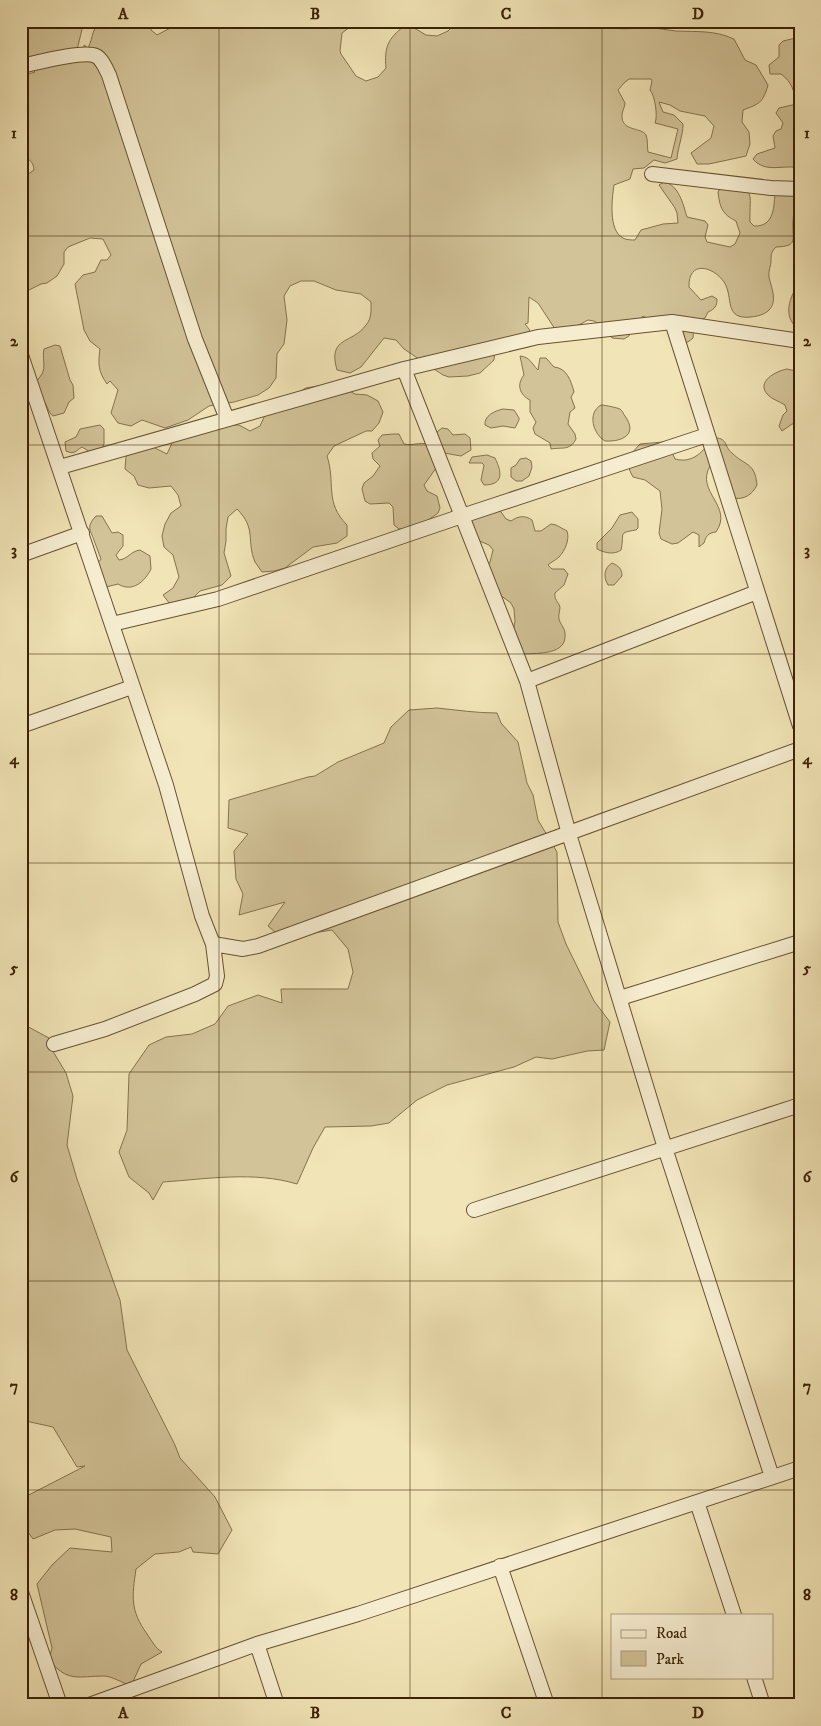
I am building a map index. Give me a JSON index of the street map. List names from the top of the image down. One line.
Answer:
{"legend":["Road","Park"],"grid":{"columns":["A","B","C","D"],"rows":["1","2","3","4","5","6","7","8"]}}
